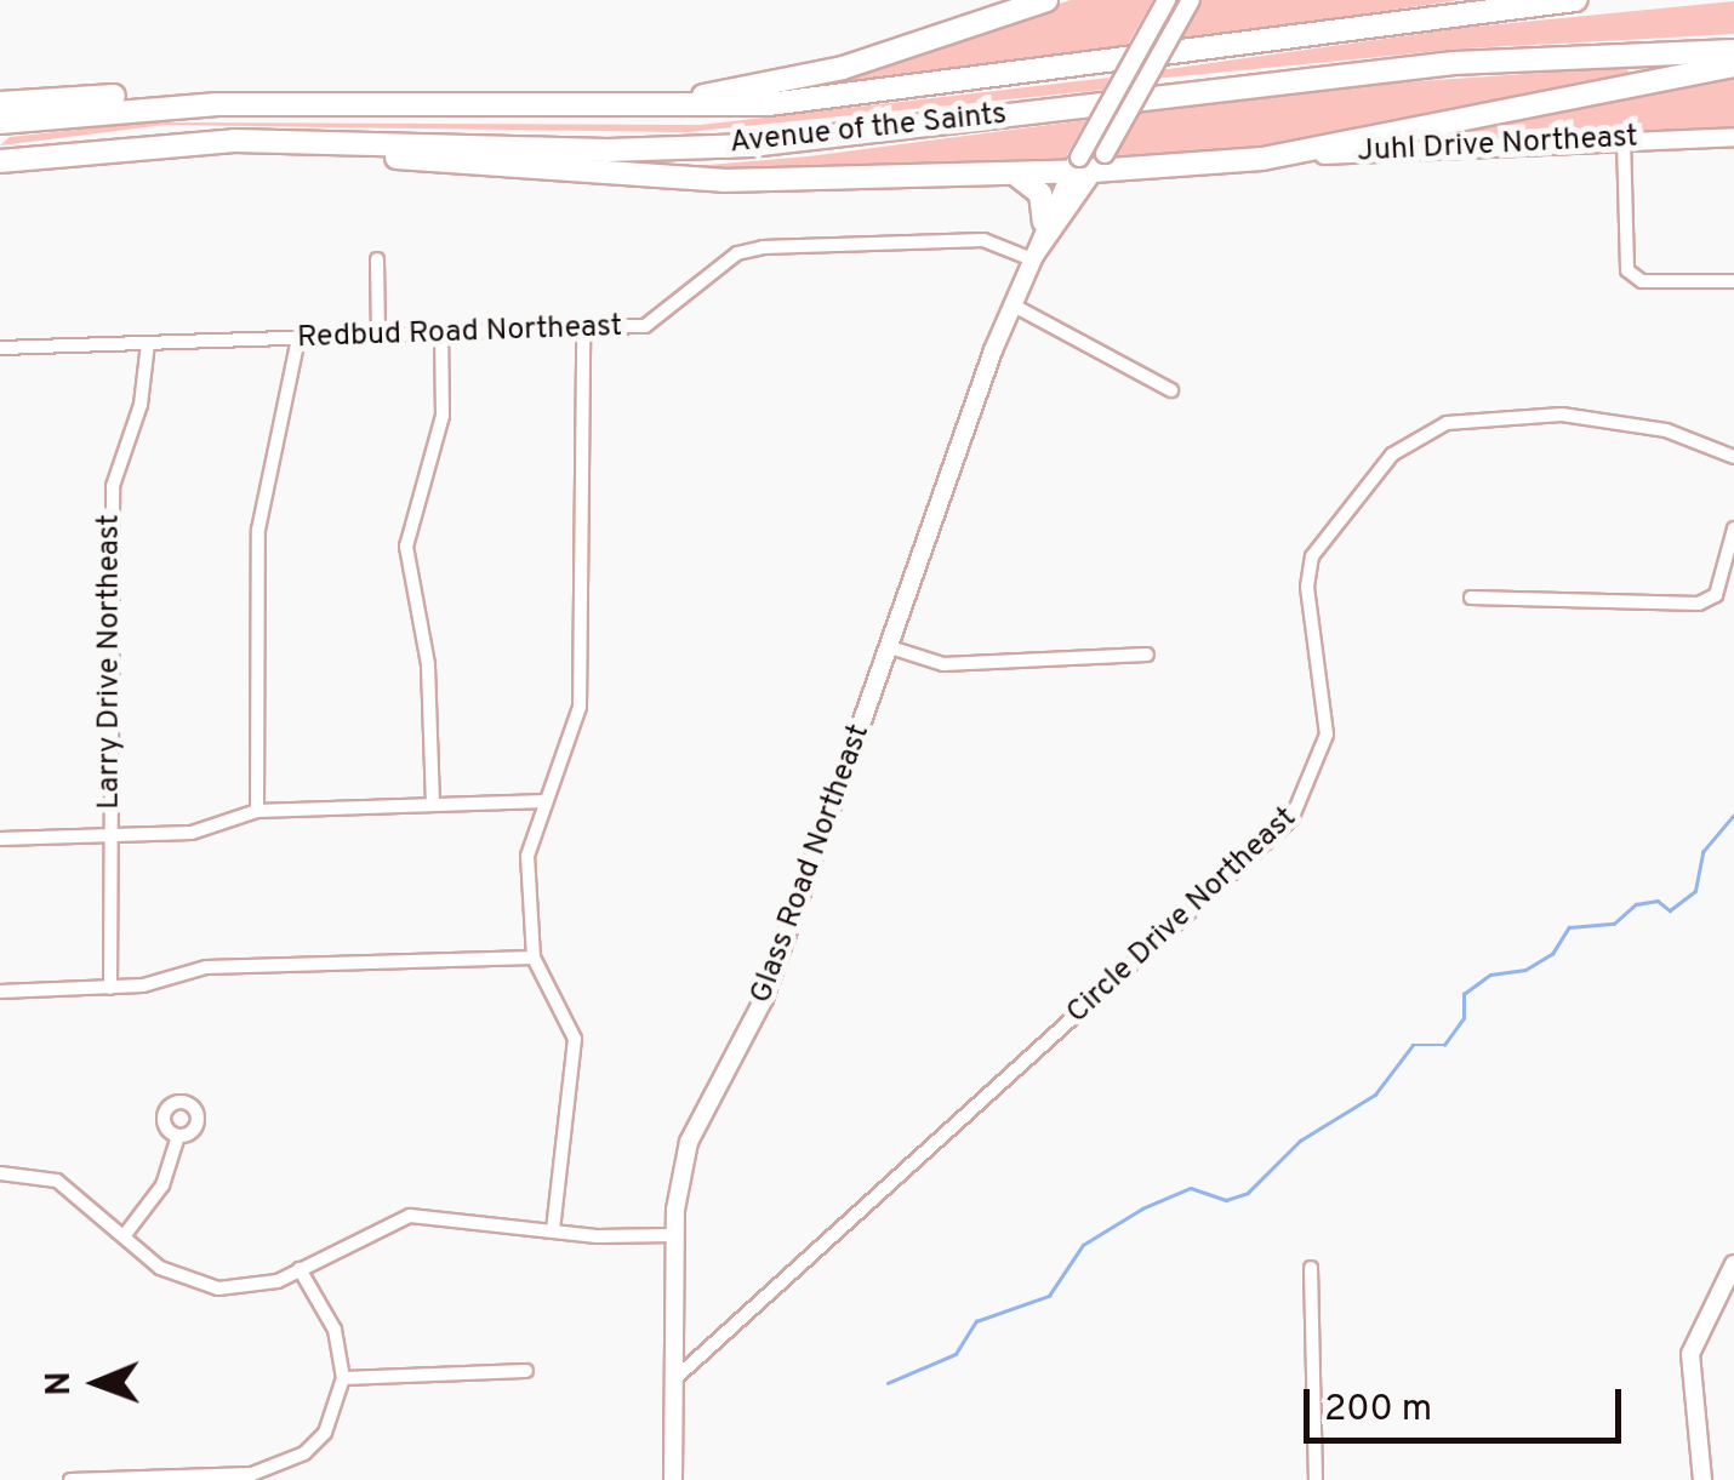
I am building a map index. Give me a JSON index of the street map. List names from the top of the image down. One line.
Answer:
{"streets":{"highway":["Avenue of the Saints"],"street":["Juhl Drive Northeast","Redbud Road Northeast","Larry Drive Northeast","Glass Road Northeast","Circle Drive Northeast"]},"crossings":[["Redbud Road Northeast","Larry Drive Northeast"],["Redbud Road Northeast","Glass Road Northeast"],["Glass Road Northeast","Circle Drive Northeast"]],"scale_bar":"200 m","north":"left"}
